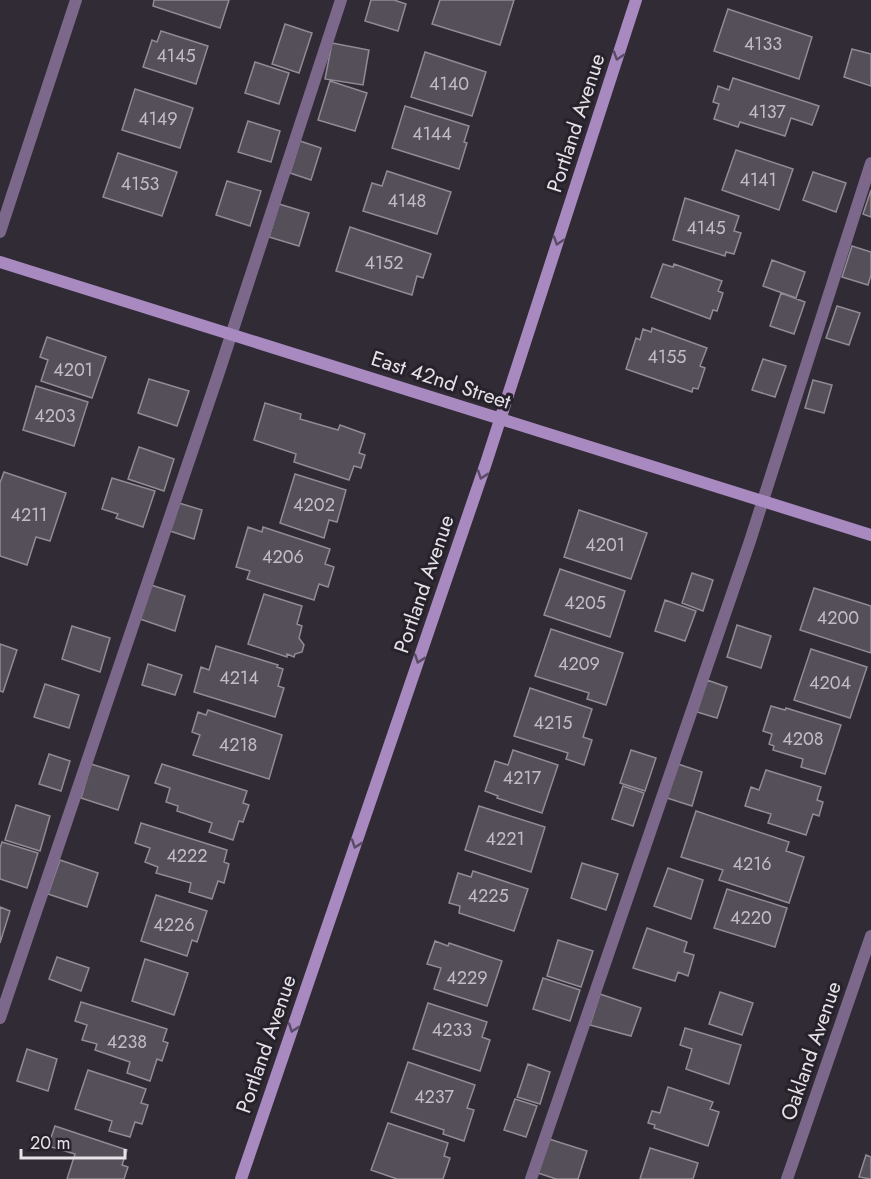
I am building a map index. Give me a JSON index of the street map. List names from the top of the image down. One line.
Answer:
{"streets":{"street":["Portland Avenue","East 42nd Street","Oakland Avenue"]},"crossings":[["Portland Avenue","East 42nd Street"]],"one_way":["Portland Avenue"],"house_numbers":["4133","4145","4140","4137","4149","4144","4141","4153","4148","4145","4152","4155","4201","4203","4202","4211","4201","4206","4205","4200","4209","4214","4204","4215","4208","4218","4217","4221","4222","4216","4225","4220","4226","4229","4233","4238","4237"],"scale_bar":"20 m"}
